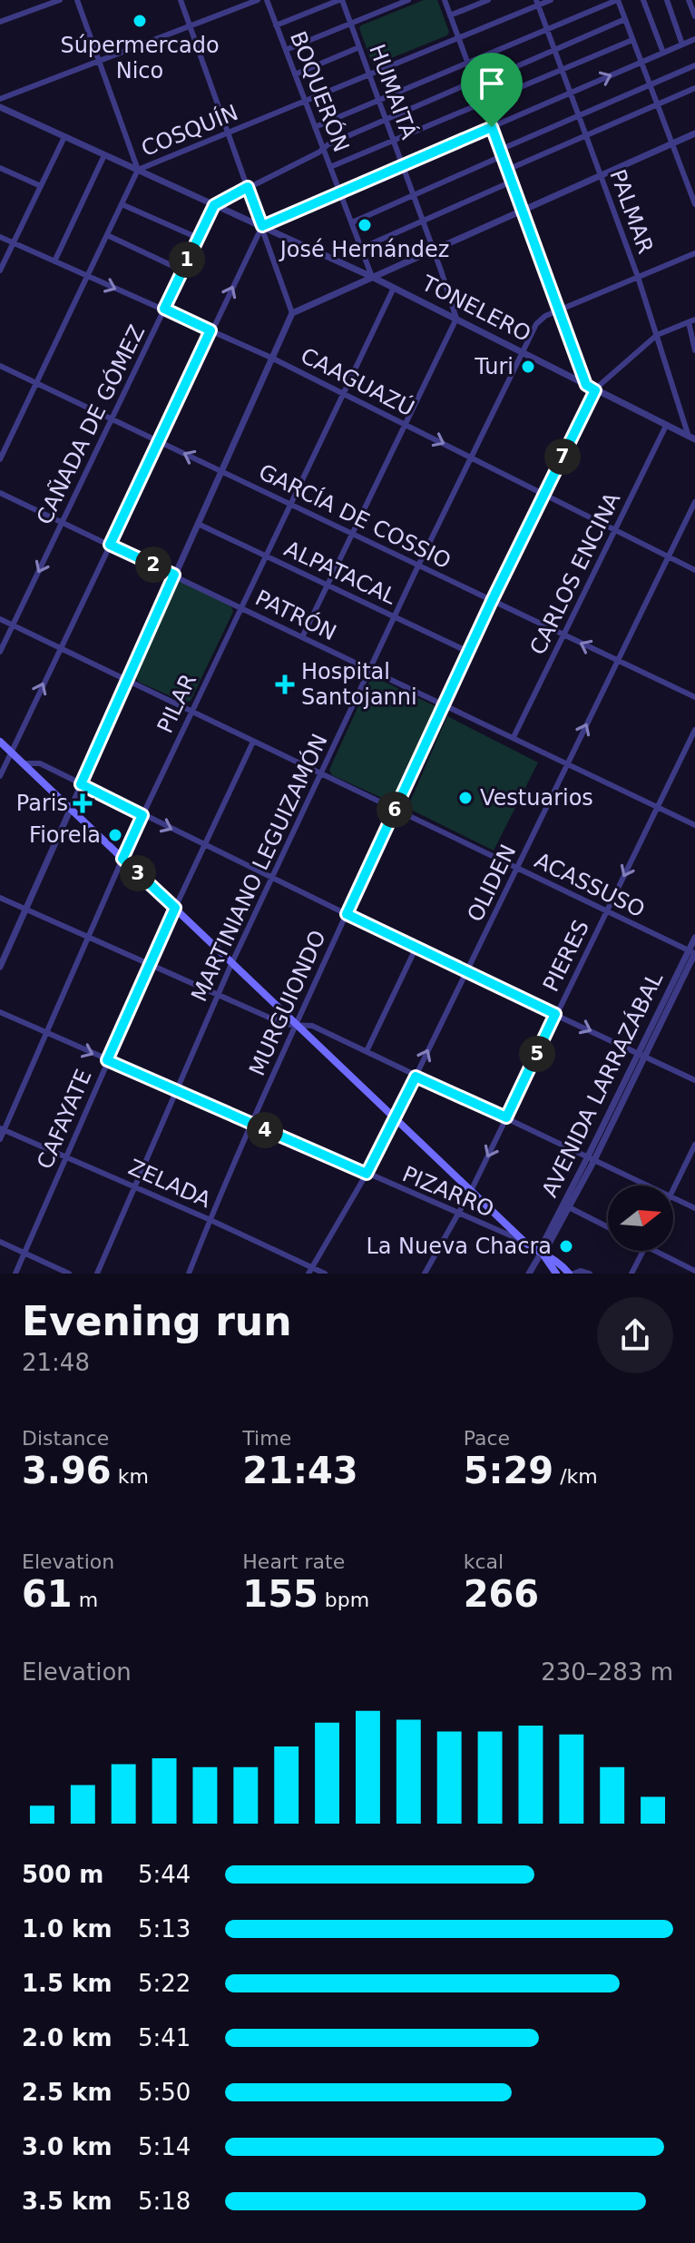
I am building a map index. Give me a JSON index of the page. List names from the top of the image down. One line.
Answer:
{"streets":{"street":["BOQUERÓN","HUMAITÁ","COSQUÍN","PALMAR","TONELERO","CAAGUAZÚ","CAÑADA DE GÓMEZ","GARCÍA DE COSSIO","ALPATACAL","CARLOS ENCINA","PATRÓN","PILAR","MARTINIANO LEGUIZAMÓN","OLIDEN","ACASSUSO","PIERES","MURGUIONDO","AVENIDA LARRAZÁBAL","CAFAYATE","ZELADA","PIZARRO"]},"crossings":[["BOQUERÓN","COSQUÍN"],["BOQUERÓN","TONELERO"],["HUMAITÁ","COSQUÍN"],["HUMAITÁ","TONELERO"],["COSQUÍN","PALMAR"],["COSQUÍN","TONELERO"],["COSQUÍN","CAAGUAZÚ"],["COSQUÍN","GARCÍA DE COSSIO"],["PALMAR","TONELERO"],["PALMAR","MARTINIANO LEGUIZAMÓN"],["PALMAR","MURGUIONDO"],["TONELERO","CAÑADA DE GÓMEZ"],["TONELERO","CARLOS ENCINA"],["TONELERO","PILAR"],["TONELERO","MARTINIANO LEGUIZAMÓN"],["TONELERO","MURGUIONDO"],["CAAGUAZÚ","CAÑADA DE GÓMEZ"],["CAAGUAZÚ","CARLOS ENCINA"],["CAAGUAZÚ","PILAR"],["CAAGUAZÚ","MARTINIANO LEGUIZAMÓN"],["CAAGUAZÚ","OLIDEN"],["CAAGUAZÚ","MURGUIONDO"],["CAÑADA DE GÓMEZ","GARCÍA DE COSSIO"],["CAÑADA DE GÓMEZ","PATRÓN"],["CAÑADA DE GÓMEZ","ACASSUSO"],["GARCÍA DE COSSIO","CARLOS ENCINA"],["GARCÍA DE COSSIO","PILAR"],["GARCÍA DE COSSIO","MARTINIANO LEGUIZAMÓN"],["GARCÍA DE COSSIO","OLIDEN"],["GARCÍA DE COSSIO","MURGUIONDO"],["ALPATACAL","PILAR"],["ALPATACAL","MARTINIANO LEGUIZAMÓN"],["ALPATACAL","MURGUIONDO"],["CARLOS ENCINA","PATRÓN"],["PATRÓN","PILAR"],["PATRÓN","MARTINIANO LEGUIZAMÓN"],["PATRÓN","OLIDEN"],["PATRÓN","PIERES"],["PATRÓN","MURGUIONDO"],["PILAR","ACASSUSO"],["PILAR","ZELADA"],["PILAR","PIZARRO"],["MARTINIANO LEGUIZAMÓN","ACASSUSO"],["MARTINIANO LEGUIZAMÓN","ZELADA"],["MARTINIANO LEGUIZAMÓN","PIZARRO"],["OLIDEN","ACASSUSO"],["OLIDEN","ZELADA"],["OLIDEN","PIZARRO"],["ACASSUSO","PIERES"],["ACASSUSO","MURGUIONDO"],["ACASSUSO","AVENIDA LARRAZÁBAL"],["ACASSUSO","CAFAYATE"],["PIERES","PIZARRO"],["MURGUIONDO","ZELADA"],["MURGUIONDO","PIZARRO"],["CAFAYATE","ZELADA"],["CAFAYATE","PIZARRO"]],"places":{"other":["Súpermercado Nico","José Hernández","Turi","Vestuarios","Fiorela","La Nueva Chacra"],"health":["Hospital Santojanni","Paris"]},"north":"right","page":{"pins":["1","7","2","6","3","5","4"],"heading":["Evening run","21:48"],"stats":[["Distance","3.96 km"],["Time","21:43"],["Pace","5:29 /km"],["Elevation","61 m"],["Heart rate","155 bpm"],["kcal","266"]],"chart":["Elevation","230–283 m"],"list":[{"name":"500 m","note":"5:44"},{"name":"1.0 km","note":"5:13"},{"name":"1.5 km","note":"5:22"},{"name":"2.0 km","note":"5:41"},{"name":"2.5 km","note":"5:50"},{"name":"3.0 km","note":"5:14"},{"name":"3.5 km","note":"5:18"}]}}
